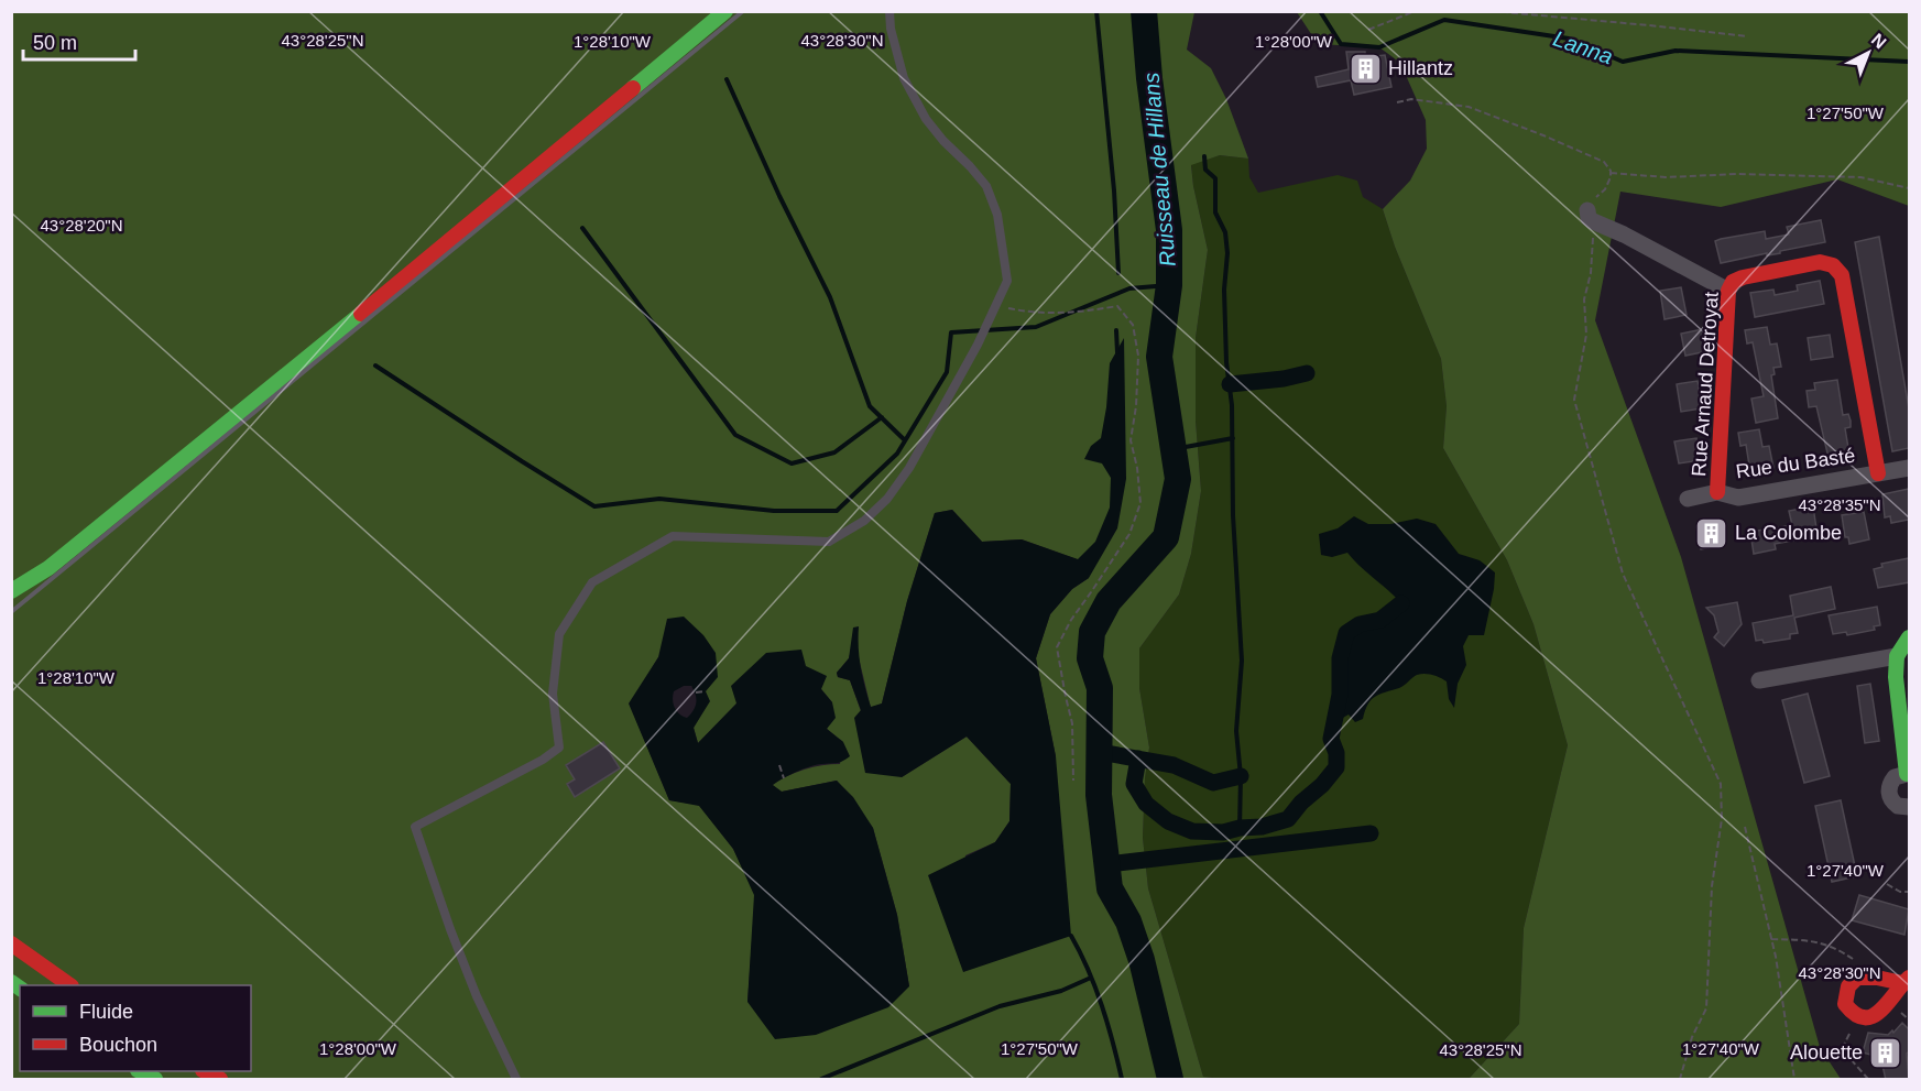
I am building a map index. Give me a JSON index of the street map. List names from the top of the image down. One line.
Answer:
{"streets":{"main road":["Rue Arnaud Detroyat"],"street":["Rue du Basté"]},"crossings":[["Rue Arnaud Detroyat","Rue du Basté"]],"water":["Lanna","Ruisseau de Hillans"],"places":{"building":["Hillantz","La Colombe","Alouette"]},"legend":["Fluide","Bouchon"],"scale_bar":"50 m","north":"top right","coordinates":["43°28'25\"N","43°28'30\"N","1°28'00\"W","1°28'10\"W","1°27'50\"W","43°28'20\"N","43°28'35\"N","1°27'40\"W"]}
